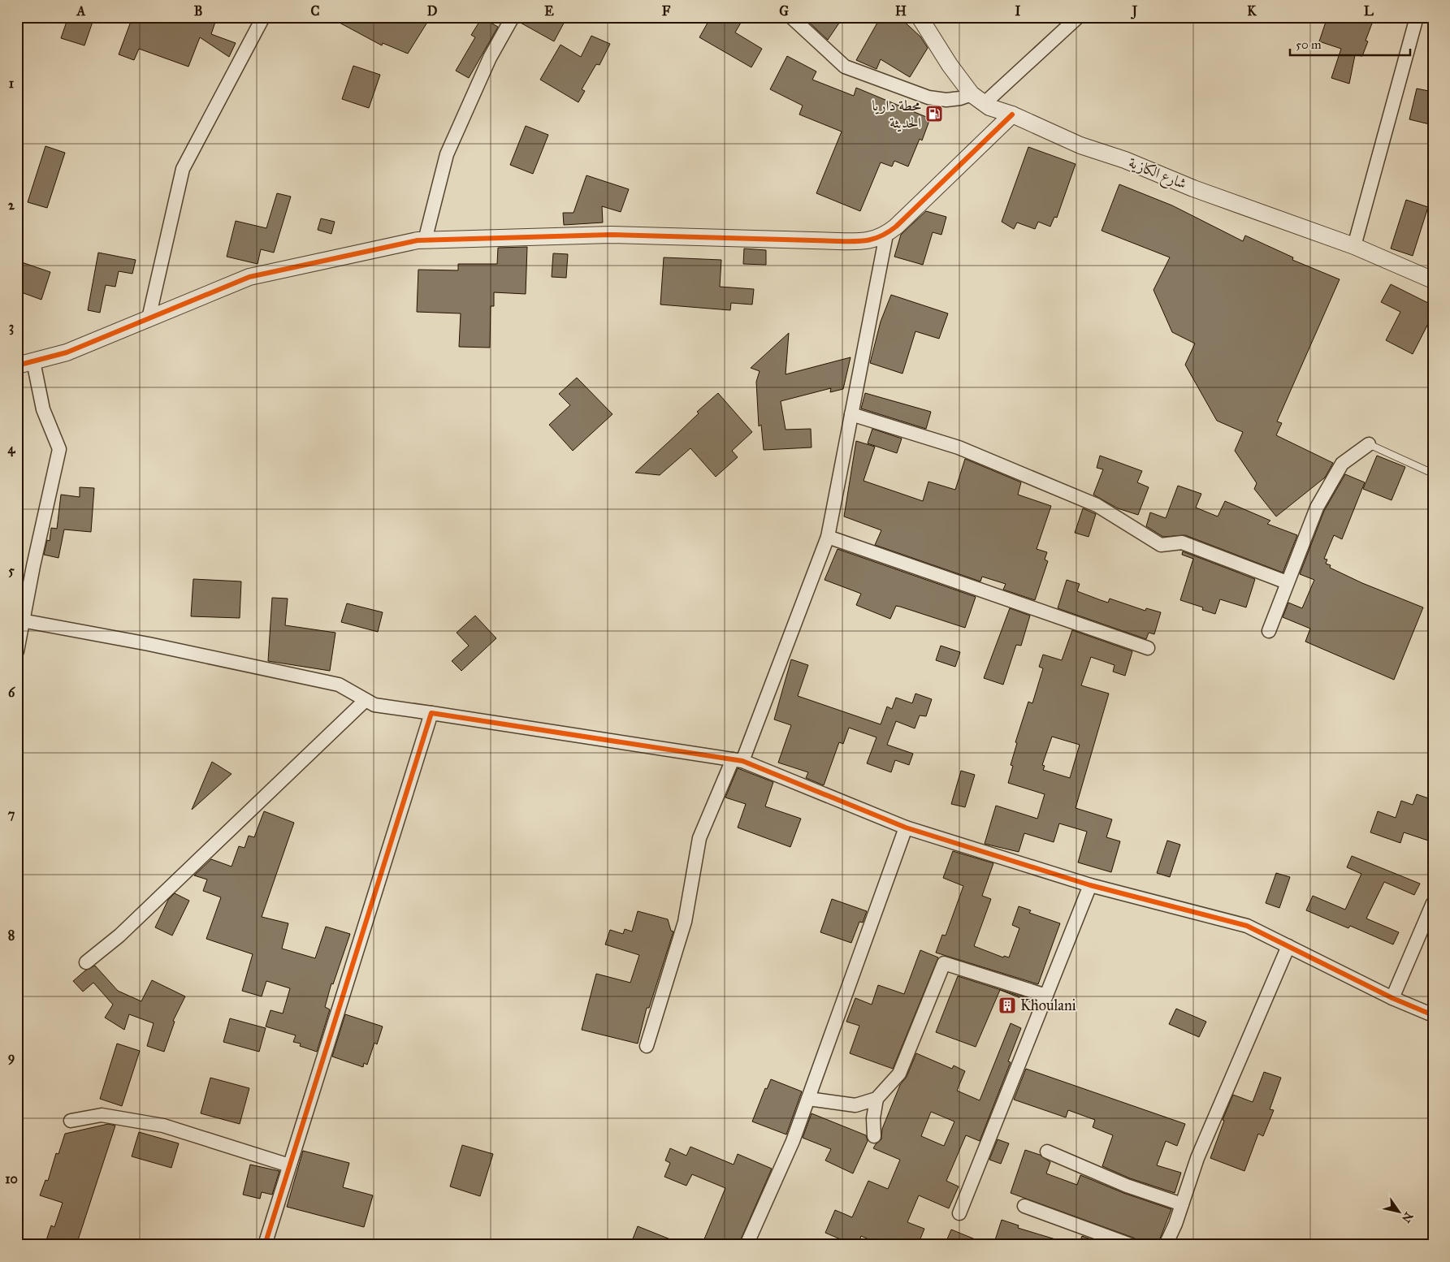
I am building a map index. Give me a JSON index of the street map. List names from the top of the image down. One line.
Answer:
{"streets":{"street":["شارع الكازية"]},"places":{"fuel station":["محطة داريا الحديثة"],"building":["Khoulani"]},"scale_bar":"50 m","north":"bottom right","grid":{"columns":["A","B","C","D","E","F","G","H","I","J","K","L"],"rows":["1","2","3","4","5","6","7","8","9","10"]}}
